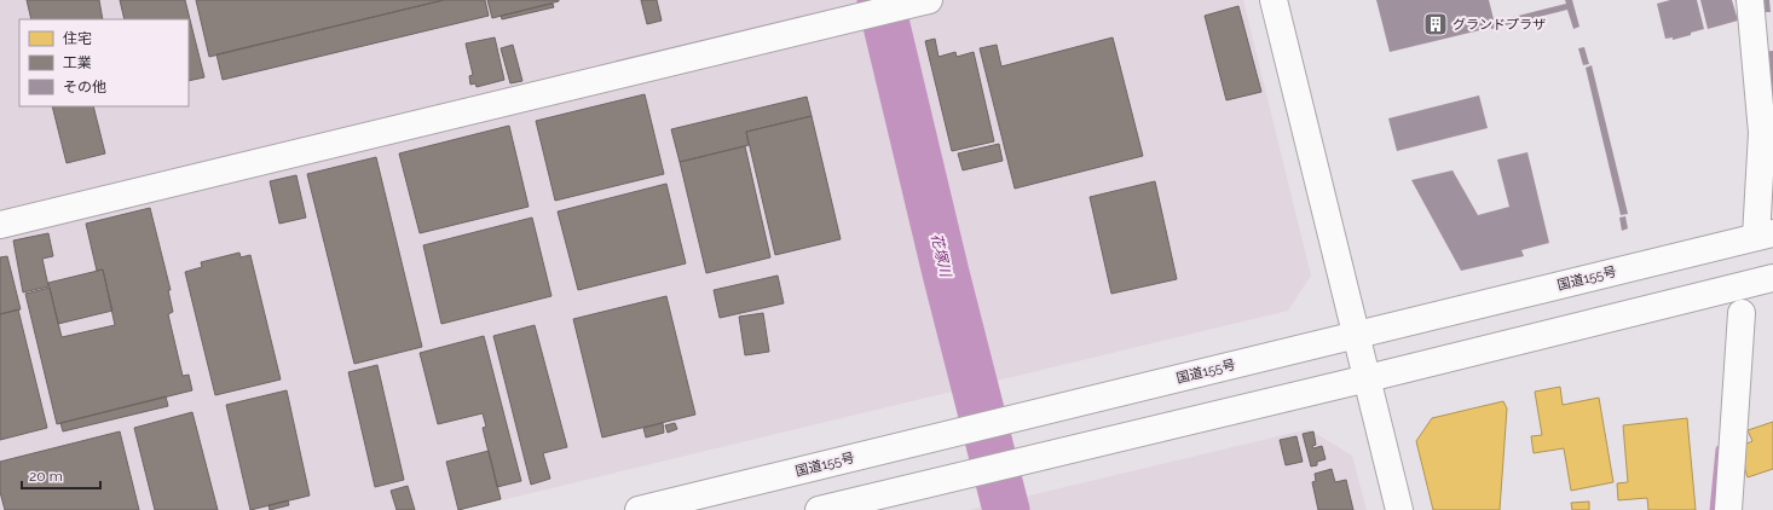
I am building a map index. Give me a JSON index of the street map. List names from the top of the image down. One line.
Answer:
{"streets":{"main road":["国道155号"]},"water":["花塚川"],"places":{"building":["グランドプラザ"]},"legend":["住宅","工業","その他"],"scale_bar":"20 m"}
